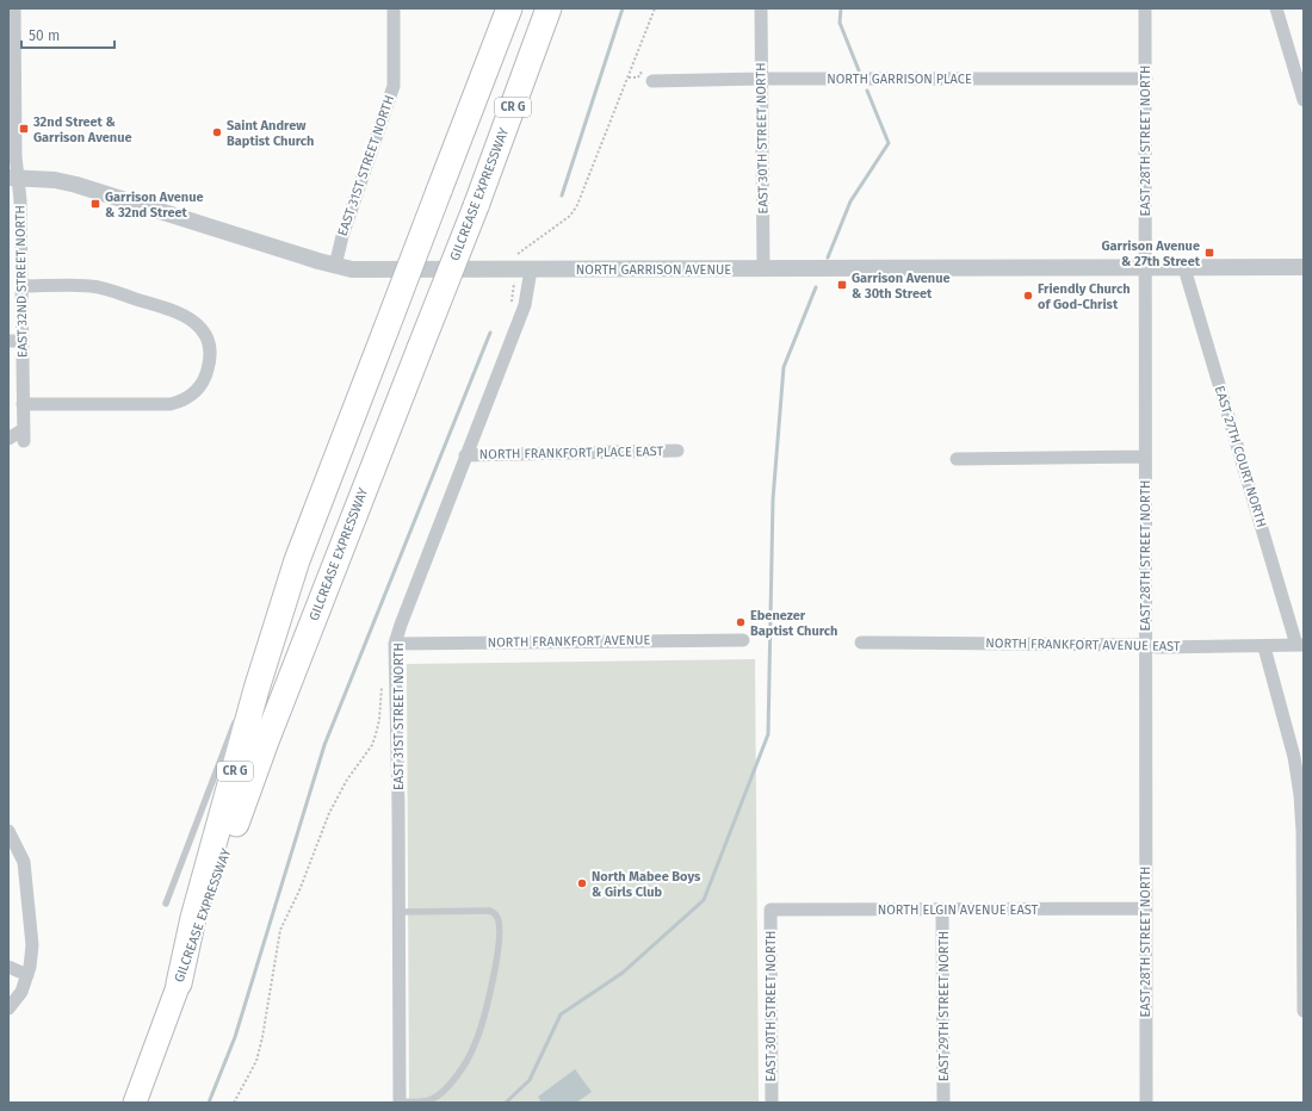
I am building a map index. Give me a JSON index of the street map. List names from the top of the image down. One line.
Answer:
{"streets":{"highway":["CR G","GILCREASE EXPRESSWAY"],"street":["NORTH GARRISON PLACE","EAST 30TH STREET NORTH","EAST 28TH STREET NORTH","EAST 31ST STREET NORTH","NORTH GARRISON AVENUE","EAST 32ND STREET NORTH","NORTH FRANKFORT PLACE EAST","EAST 27TH COURT NORTH","NORTH FRANKFORT AVENUE","NORTH FRANKFORT AVENUE EAST","NORTH ELGIN AVENUE EAST","EAST 29TH STREET NORTH"]},"crossings":[["NORTH GARRISON PLACE","EAST 30TH STREET NORTH"],["NORTH GARRISON PLACE","EAST 28TH STREET NORTH"],["CR G","GILCREASE EXPRESSWAY"],["EAST 30TH STREET NORTH","NORTH GARRISON AVENUE"],["EAST 30TH STREET NORTH","NORTH ELGIN AVENUE EAST"],["EAST 28TH STREET NORTH","NORTH GARRISON AVENUE"],["EAST 28TH STREET NORTH","NORTH FRANKFORT AVENUE EAST"],["EAST 28TH STREET NORTH","NORTH ELGIN AVENUE EAST"],["EAST 31ST STREET NORTH","NORTH GARRISON AVENUE"],["EAST 31ST STREET NORTH","NORTH FRANKFORT PLACE EAST"],["EAST 31ST STREET NORTH","NORTH FRANKFORT AVENUE"],["NORTH GARRISON AVENUE","EAST 32ND STREET NORTH"],["NORTH GARRISON AVENUE","EAST 27TH COURT NORTH"],["EAST 27TH COURT NORTH","NORTH FRANKFORT AVENUE EAST"],["NORTH ELGIN AVENUE EAST","EAST 29TH STREET NORTH"]],"places":{"transit":["32nd Street & Garrison Avenue","Garrison Avenue & 32nd Street","Garrison Avenue & 27th Street","Garrison Avenue & 30th Street"],"other":["Saint Andrew Baptist Church","Friendly Church of God-Christ","Ebenezer Baptist Church","North Mabee Boys & Girls Club"]},"scale_bar":"50 m"}
